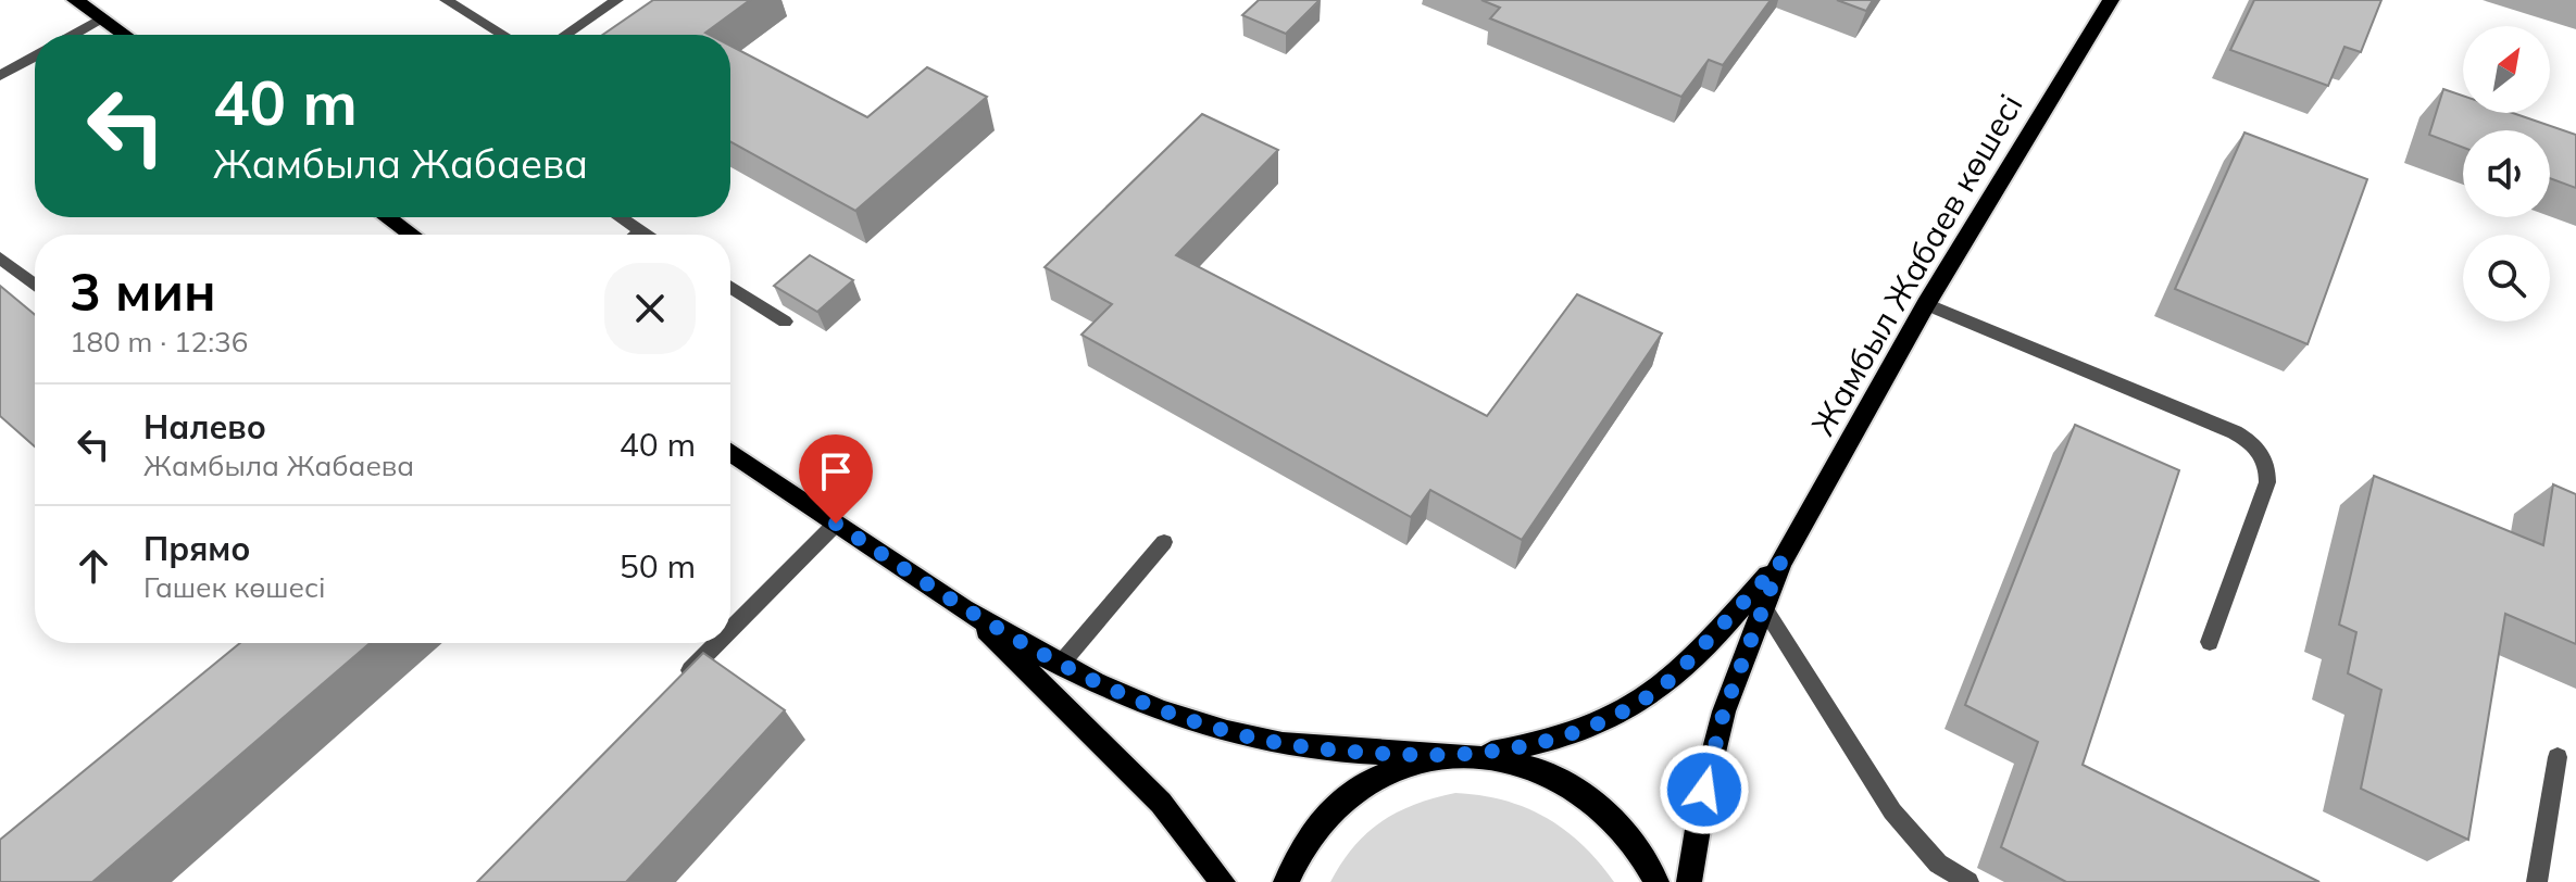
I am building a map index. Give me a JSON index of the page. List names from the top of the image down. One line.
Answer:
{"streets":{"main road":["Жамбыл Жабаев көшесі"]},"north":"top right","page":{"turn":["40 m","Жамбыла Жабаева"],"heading":["3 мин","180 m · 12:36"],"list":[{"name":"Налево","note":"Жамбыла Жабаева","value":"40 m"},{"name":"Прямо","note":"Гашек көшесі","value":"50 m"}]}}
